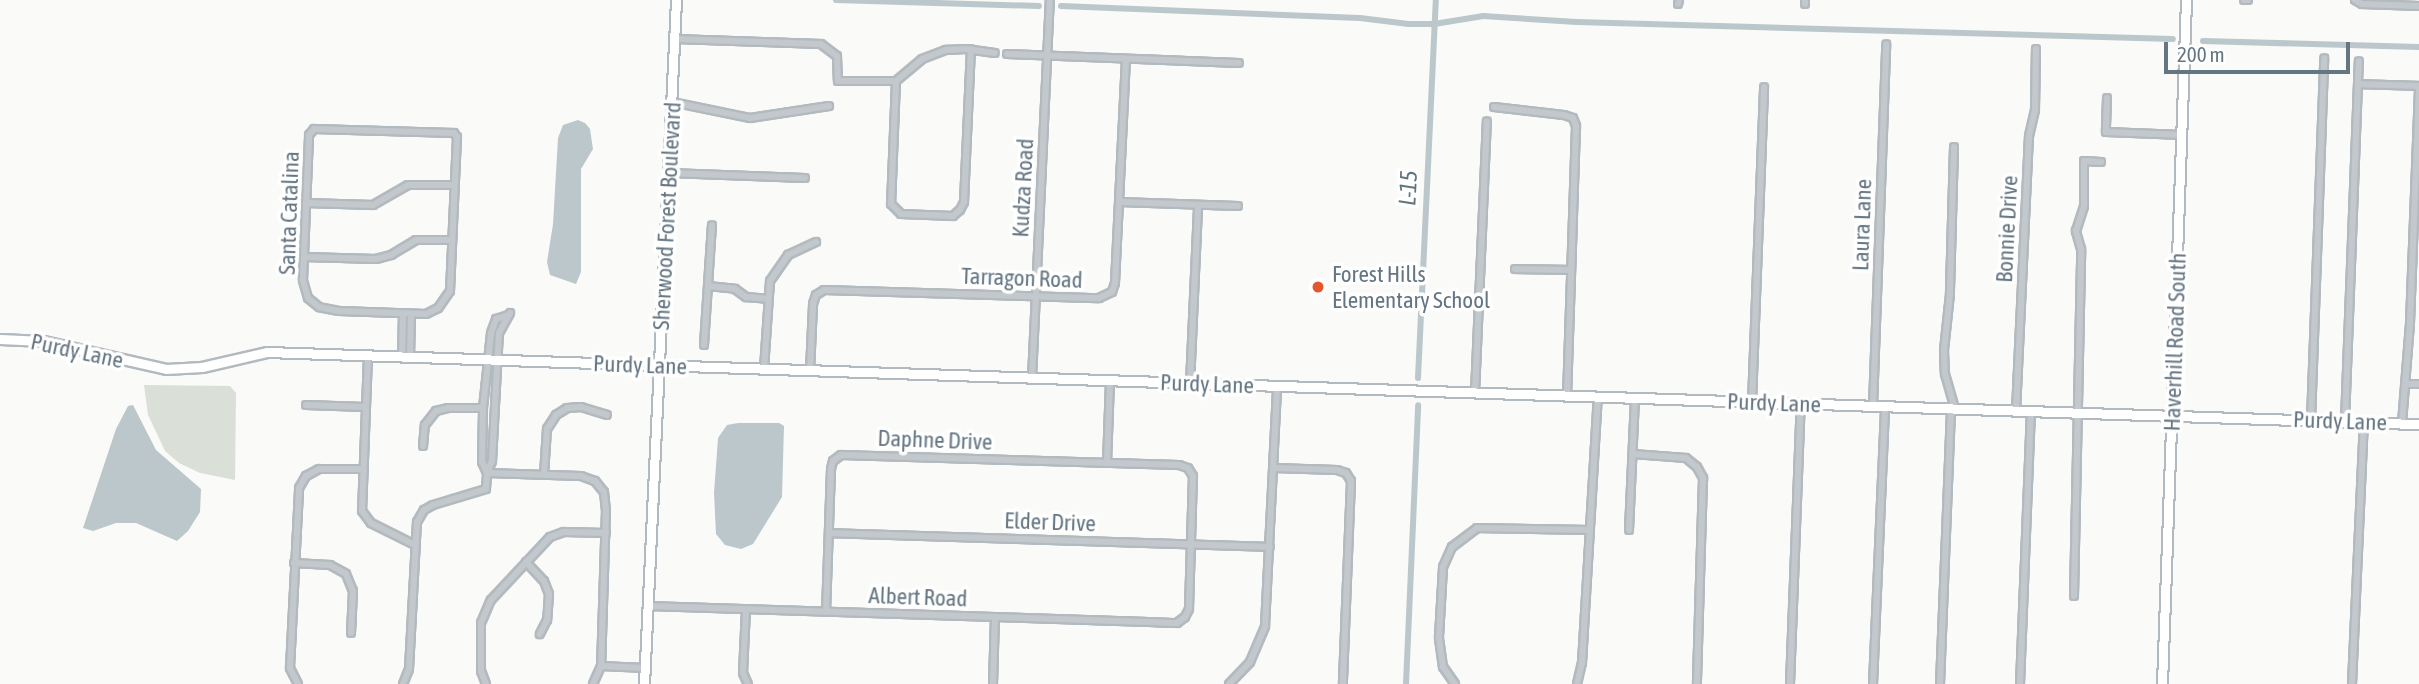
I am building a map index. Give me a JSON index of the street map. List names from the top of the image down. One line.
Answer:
{"streets":{"street":["Kudza Road","Santa Catalina","Sherwood Forest Boulevard","Laura Lane","Bonnie Drive","Tarragon Road","Haverhill Road South","Purdy Lane","Daphne Drive","Elder Drive","Albert Road"]},"crossings":[["Kudza Road","Tarragon Road"],["Kudza Road","Purdy Lane"],["Sherwood Forest Boulevard","Purdy Lane"],["Sherwood Forest Boulevard","Albert Road"],["Laura Lane","Purdy Lane"],["Bonnie Drive","Purdy Lane"],["Tarragon Road","Purdy Lane"],["Haverhill Road South","Purdy Lane"],["Daphne Drive","Elder Drive"],["Daphne Drive","Albert Road"],["Elder Drive","Albert Road"]],"water":["L-15"],"places":["Forest Hills Elementary School"],"scale_bar":"200 m"}
